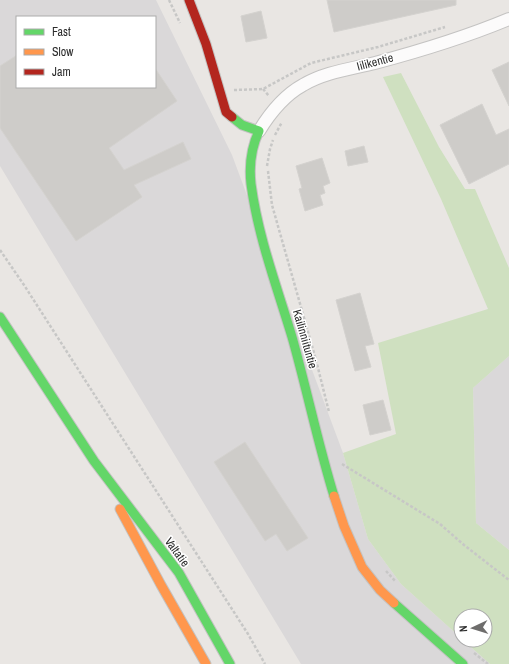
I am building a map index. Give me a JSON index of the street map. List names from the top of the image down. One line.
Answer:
{"streets":{"street":["Iilikentie","Kailinniituntie","Valtatie"]},"crossings":[["Iilikentie","Kailinniituntie"]],"legend":["Fast","Slow","Jam"],"north":"left"}
